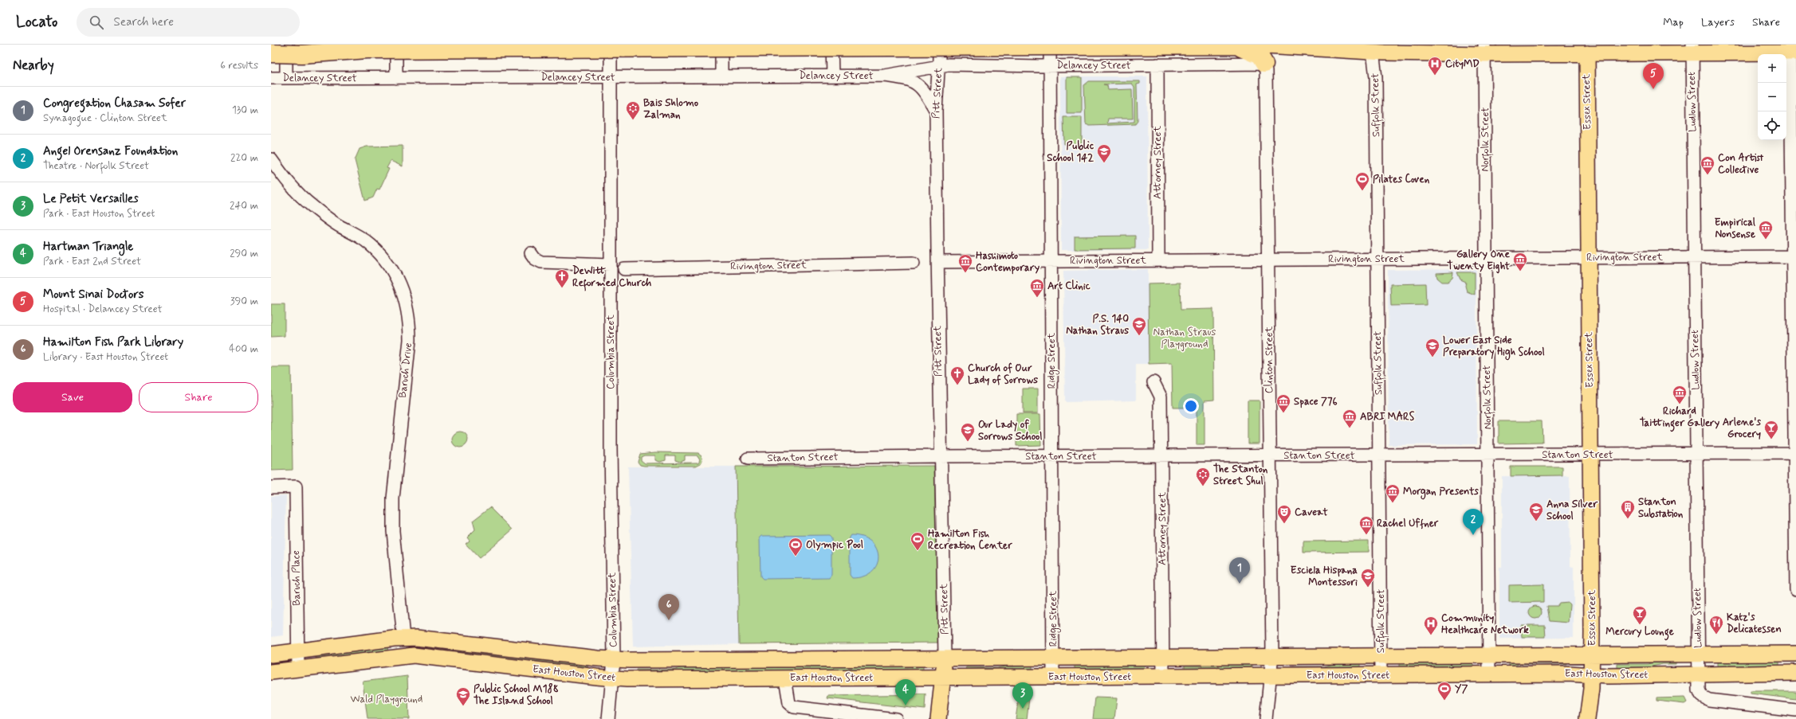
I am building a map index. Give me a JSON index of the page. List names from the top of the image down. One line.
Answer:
{"streets":{"main road":["Essex Street","East Houston Street"],"street":["Delancey Street","Pitt Street","Ludlow Street","Suffolk Street","Norfolk Street","Attorney Street","Rivington Street","Columbia Street","Clinton Street","Ridge Street","Baruch Drive","Stanton Street","Baruch Place"]},"crossings":[["Delancey Street","Pitt Street"],["Delancey Street","Attorney Street"],["Delancey Street","Columbia Street"],["Delancey Street","Clinton Street"],["Delancey Street","Ridge Street"],["Pitt Street","Rivington Street"],["Pitt Street","Stanton Street"],["Pitt Street","East Houston Street"],["Essex Street","Rivington Street"],["Essex Street","Stanton Street"],["Essex Street","East Houston Street"],["Ludlow Street","Rivington Street"],["Ludlow Street","Stanton Street"],["Ludlow Street","East Houston Street"],["Suffolk Street","Rivington Street"],["Suffolk Street","Stanton Street"],["Suffolk Street","East Houston Street"],["Norfolk Street","Rivington Street"],["Norfolk Street","Stanton Street"],["Norfolk Street","East Houston Street"],["Attorney Street","Rivington Street"],["Attorney Street","Stanton Street"],["Attorney Street","East Houston Street"],["Rivington Street","Clinton Street"],["Rivington Street","Ridge Street"],["Columbia Street","East Houston Street"],["Clinton Street","Stanton Street"],["Clinton Street","East Houston Street"],["Ridge Street","Stanton Street"],["Ridge Street","East Houston Street"],["Baruch Drive","East Houston Street"],["Baruch Place","East Houston Street"]],"parks":["Nathan Straus Playground","Wald Playground"],"places":{"hospital":["CityMD","Community Healthcare Network"],"synagogue":["Bais Shlomo Zalman","The Stanton Street Shul"],"school or university":["Public School 142","P.S. 140 Nathan Straus","Lower East Side Preparatory High School","Our Lady of Sorrows School","Anna Silver School","Esciela Hispana Montessori","Public School M188 The Island School"],"museum":["Con Artist Collective","Empirical Nonsense","Gallery One Twenty Eight","Hashimoto Contemporary","Art Clinic","Richard Taittinger Gallery","Space 776","ABRI MARS","Morgan Presents","Rachel Uffner"],"sports":["Pilates Coven","Hamilton Fish Recreation Center","Olympic Pool","Y7"],"church":["DeWitt Reformed Church","Church of Our Lady of Sorrows"],"bar":["Arlene's Grocery","Mercury Lounge"],"building":["Stanton Substation"],"theatre":["Caveat"],"restaurant":["Katz's Delicatessen"]},"page":{"header":"Locato","search":"Search here","nav":["Map","Layers","Share"],"heading":["Nearby","6 results"],"map_buttons":["+","−"],"pins":["5","2","1","6","4","3"],"list":[{"mark":"1","name":"Congregation Chasam Sofer","note":"Synagogue · Clinton Street","value":"130 m"},{"mark":"2","name":"Angel Orensanz Foundation","note":"Theatre · Norfolk Street","value":"220 m"},{"mark":"3","name":"Le Petit Versailles","note":"Park · East Houston Street","value":"240 m"},{"mark":"4","name":"Hartman Triangle","note":"Park · East 2nd Street","value":"290 m"},{"mark":"5","name":"Mount Sinai Doctors","note":"Hospital · Delancey Street","value":"390 m"},{"mark":"6","name":"Hamilton Fish Park Library","note":"Library · East Houston Street","value":"400 m"}],"buttons":["Save","Share"]}}
